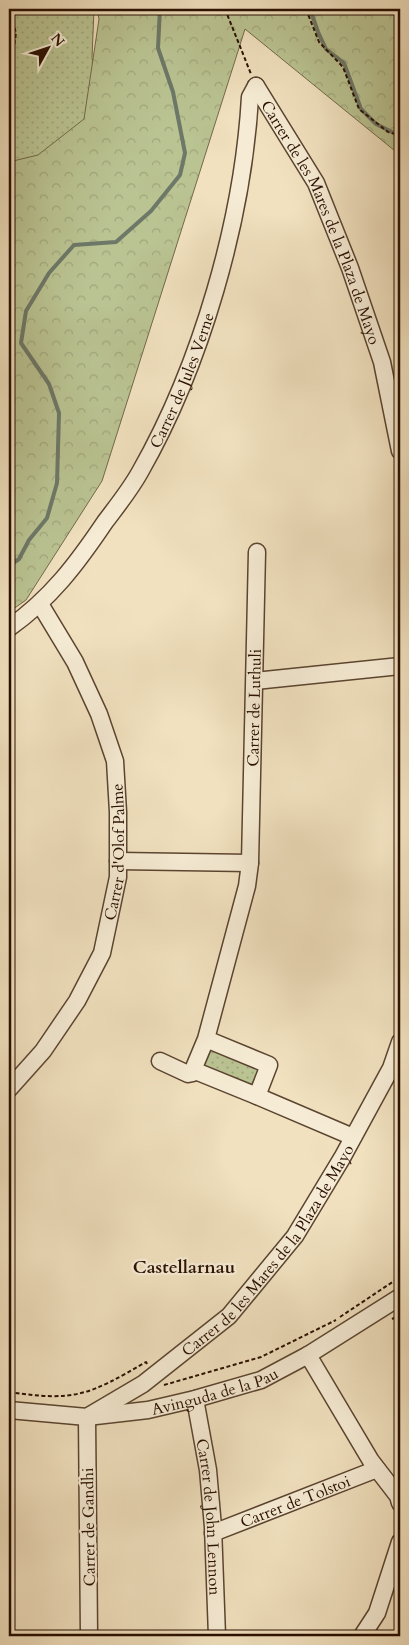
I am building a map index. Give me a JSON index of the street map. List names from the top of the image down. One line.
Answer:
{"streets":{"street":["Carrer de les Mares de la Plaza de Mayo","Carrer de Jules Verne","Carrer de Luthuli","Carrer d'Olof Palme","Avinguda de la Pau","Carrer de Tolstoi","Carrer de John Lennon","Carrer de Gandhi"]},"crossings":[["Carrer de les Mares de la Plaza de Mayo","Carrer de Jules Verne"],["Carrer de les Mares de la Plaza de Mayo","Avinguda de la Pau"],["Carrer de les Mares de la Plaza de Mayo","Carrer de Gandhi"],["Carrer de Jules Verne","Carrer d'Olof Palme"],["Avinguda de la Pau","Carrer de John Lennon"],["Avinguda de la Pau","Carrer de Gandhi"],["Carrer de Tolstoi","Carrer de John Lennon"]],"districts":["Castellarnau"],"north":"top right"}
